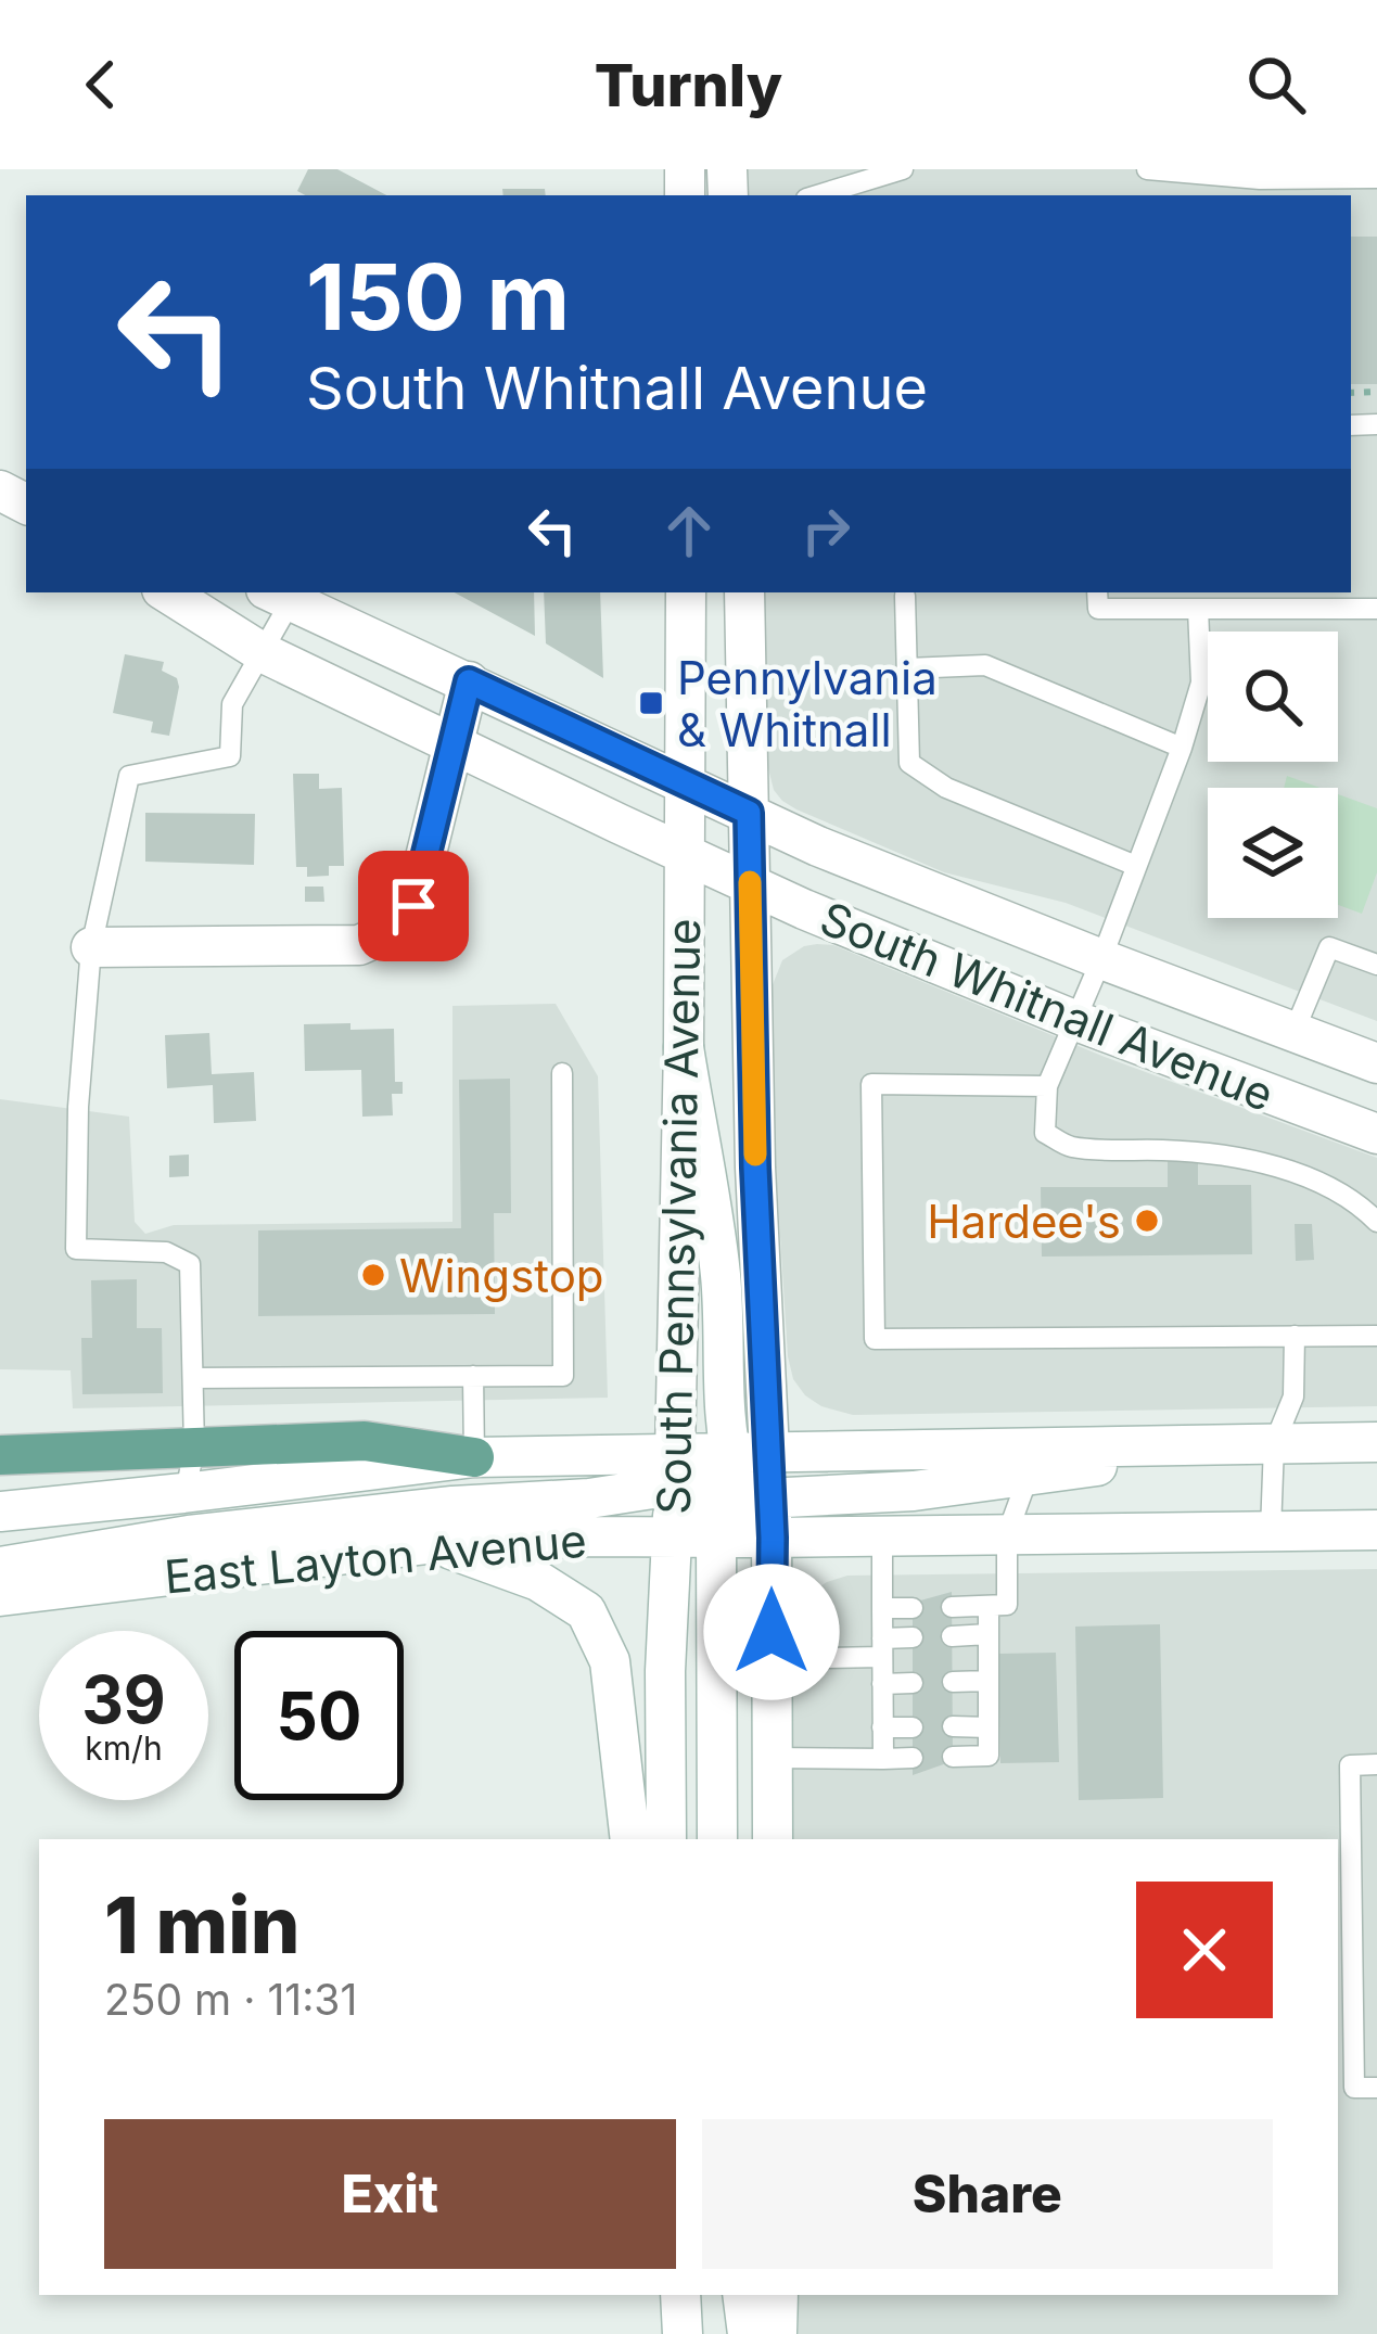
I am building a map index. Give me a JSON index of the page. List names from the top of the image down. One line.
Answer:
{"streets":{"main road":["South Whitnall Avenue","South Pennsylvania Avenue","East Layton Avenue"]},"crossings":[["South Whitnall Avenue","South Pennsylvania Avenue"],["South Pennsylvania Avenue","East Layton Avenue"]],"places":{"transit":["Pennylvania & Whitnall"],"other":["Hardee's","Wingstop"]},"page":{"header":"Turnly","turn":["150 m","South Whitnall Avenue"],"speed":"39 km/h","limit":"50","heading":["1 min","250 m · 11:31"],"buttons":["Exit","Share"]}}
